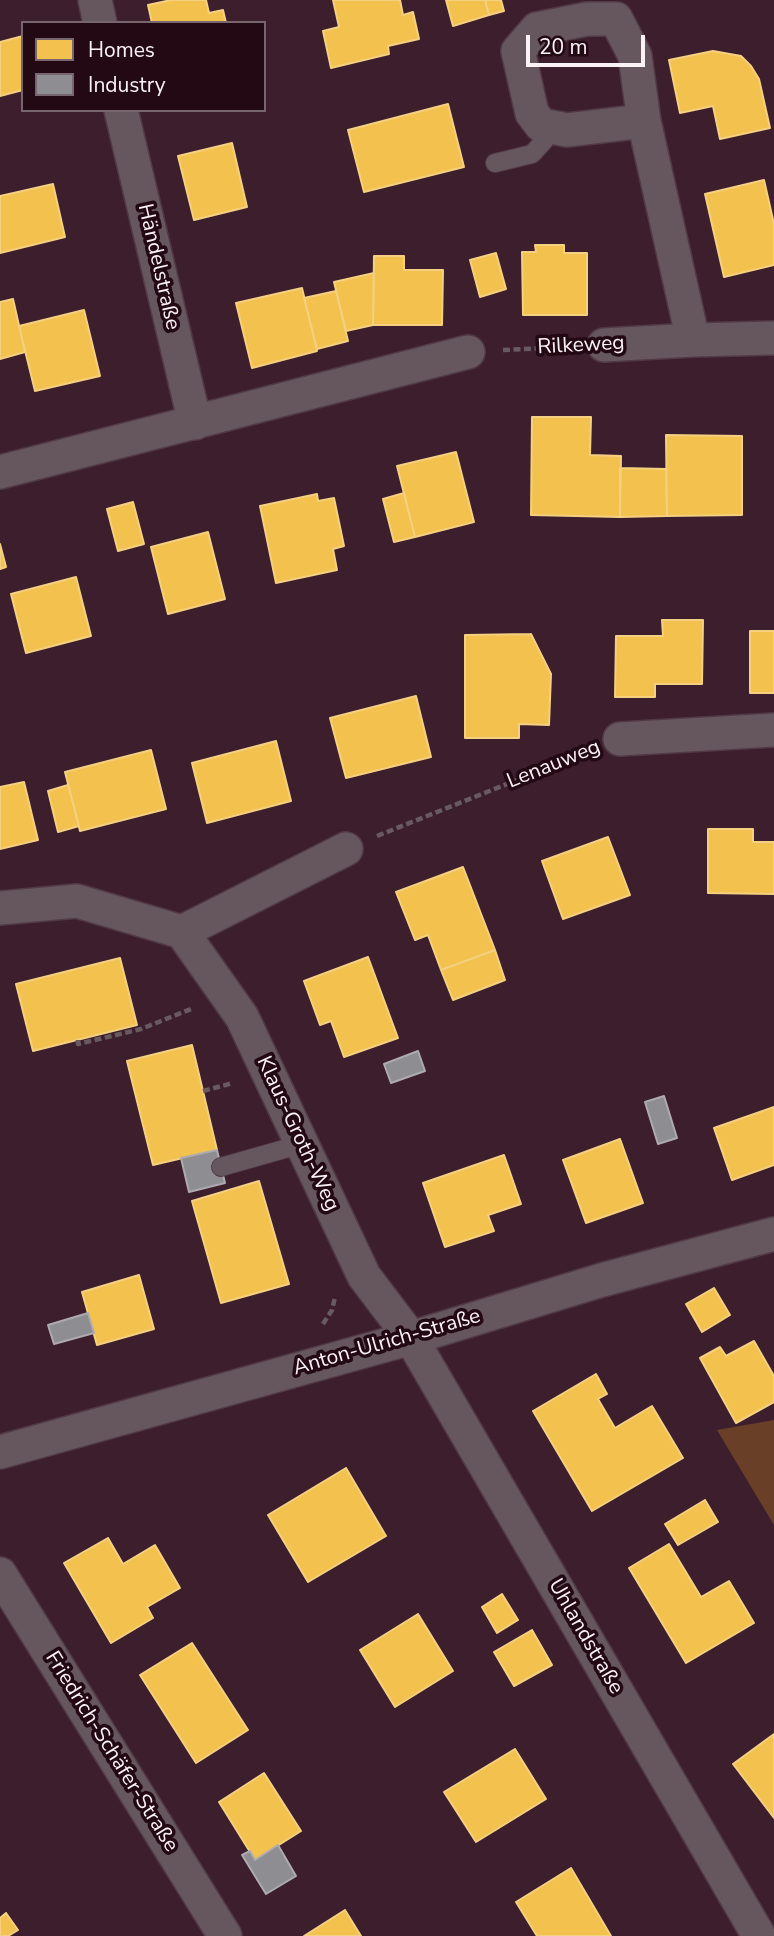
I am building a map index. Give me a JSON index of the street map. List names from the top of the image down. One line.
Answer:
{"streets":{"street":["Händelstraße","Rilkeweg","Lenauweg","Klaus-Groth-Weg","Anton-Ulrich-Straße","Uhlandstraße","Friedrich-Schäfer-Straße"]},"crossings":[["Klaus-Groth-Weg","Anton-Ulrich-Straße"],["Klaus-Groth-Weg","Uhlandstraße"],["Anton-Ulrich-Straße","Uhlandstraße"]],"legend":["Homes","Industry"],"scale_bar":"20 m"}
